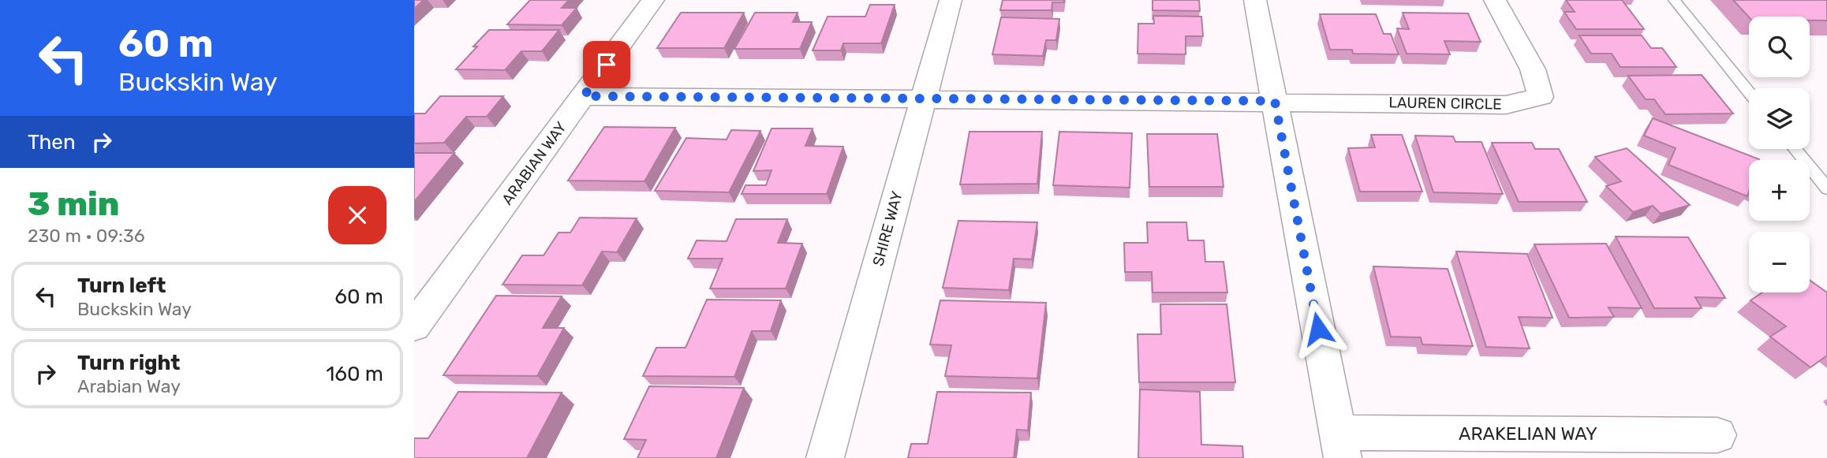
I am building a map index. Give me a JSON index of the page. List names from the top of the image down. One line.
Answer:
{"streets":{"street":["LAUREN CIRCLE","ARABIAN WAY","SHIRE WAY","ARAKELIAN WAY"]},"page":{"turn":["60 m","Buckskin Way"],"map_buttons":["+","−"],"then":"Then","heading":["3 min","230 m · 09:36"],"list":[{"name":"Turn left","note":"Buckskin Way","value":"60 m"},{"name":"Turn right","note":"Arabian Way","value":"160 m"}]}}
